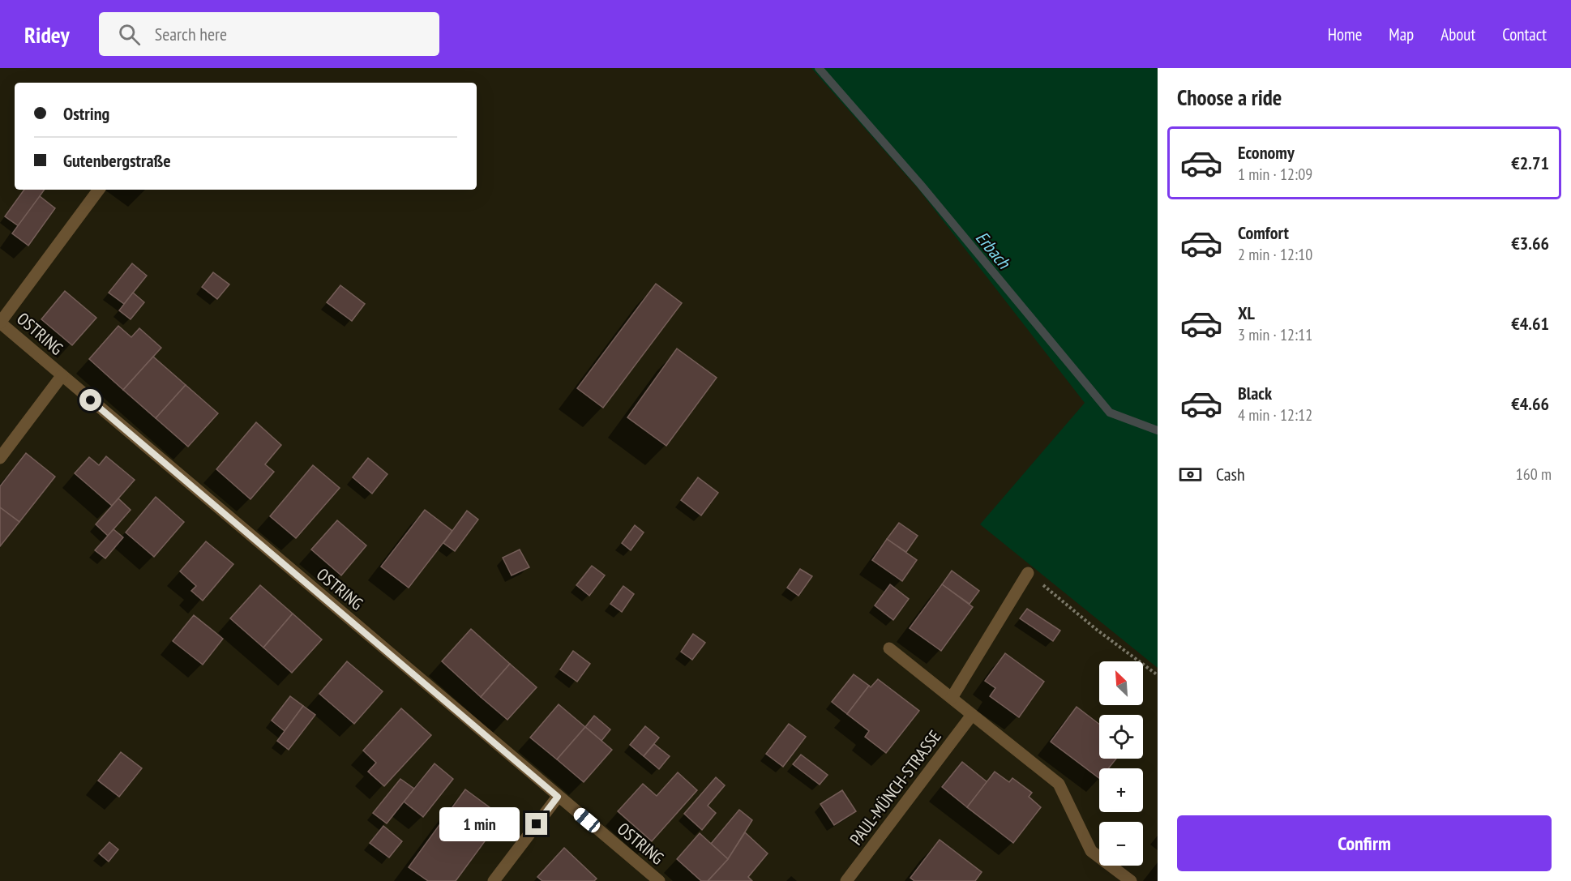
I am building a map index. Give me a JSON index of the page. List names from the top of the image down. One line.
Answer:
{"streets":{"street":["OSTRING","PAUL-MÜNCH-STRASSE"]},"water":["Erbach"],"north":"top left","page":{"header":"Ridey","search":"Search here","nav":["Home","Map","About","Contact"],"heading":"Choose a ride","banner":["Ostring","Gutenbergstraße"],"list":[{"name":"Economy","note":"1 min · 12:09","value":"€2.71"},{"name":"Comfort","note":"2 min · 12:10","value":"€3.66"},{"name":"XL","note":"3 min · 12:11","value":"€4.61"},{"name":"Black","note":"4 min · 12:12","value":"€4.66"}],"pay":["Cash","160 m"],"map_buttons":["+","−"],"buttons":"Confirm","bubble":"1 min"}}
